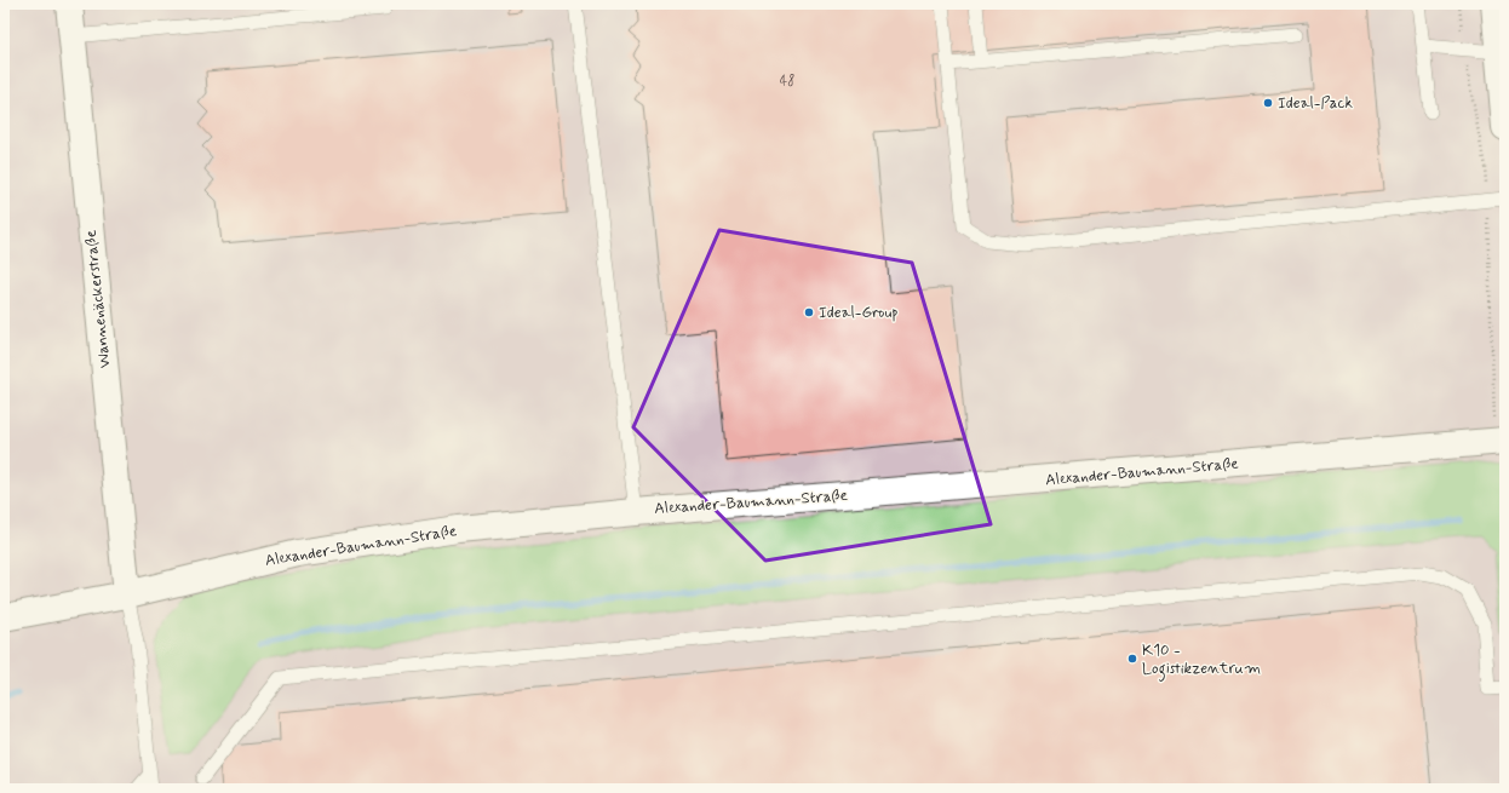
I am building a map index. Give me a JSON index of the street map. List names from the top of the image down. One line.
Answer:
{"streets":{"street":["Wannenäckerstraße","Alexander-Baumann-Straße"]},"crossings":[["Wannenäckerstraße","Alexander-Baumann-Straße"]],"places":["Ideal-Pack","Ideal-Group","K10 - Logistikzentrum"],"house_numbers":["48"]}
